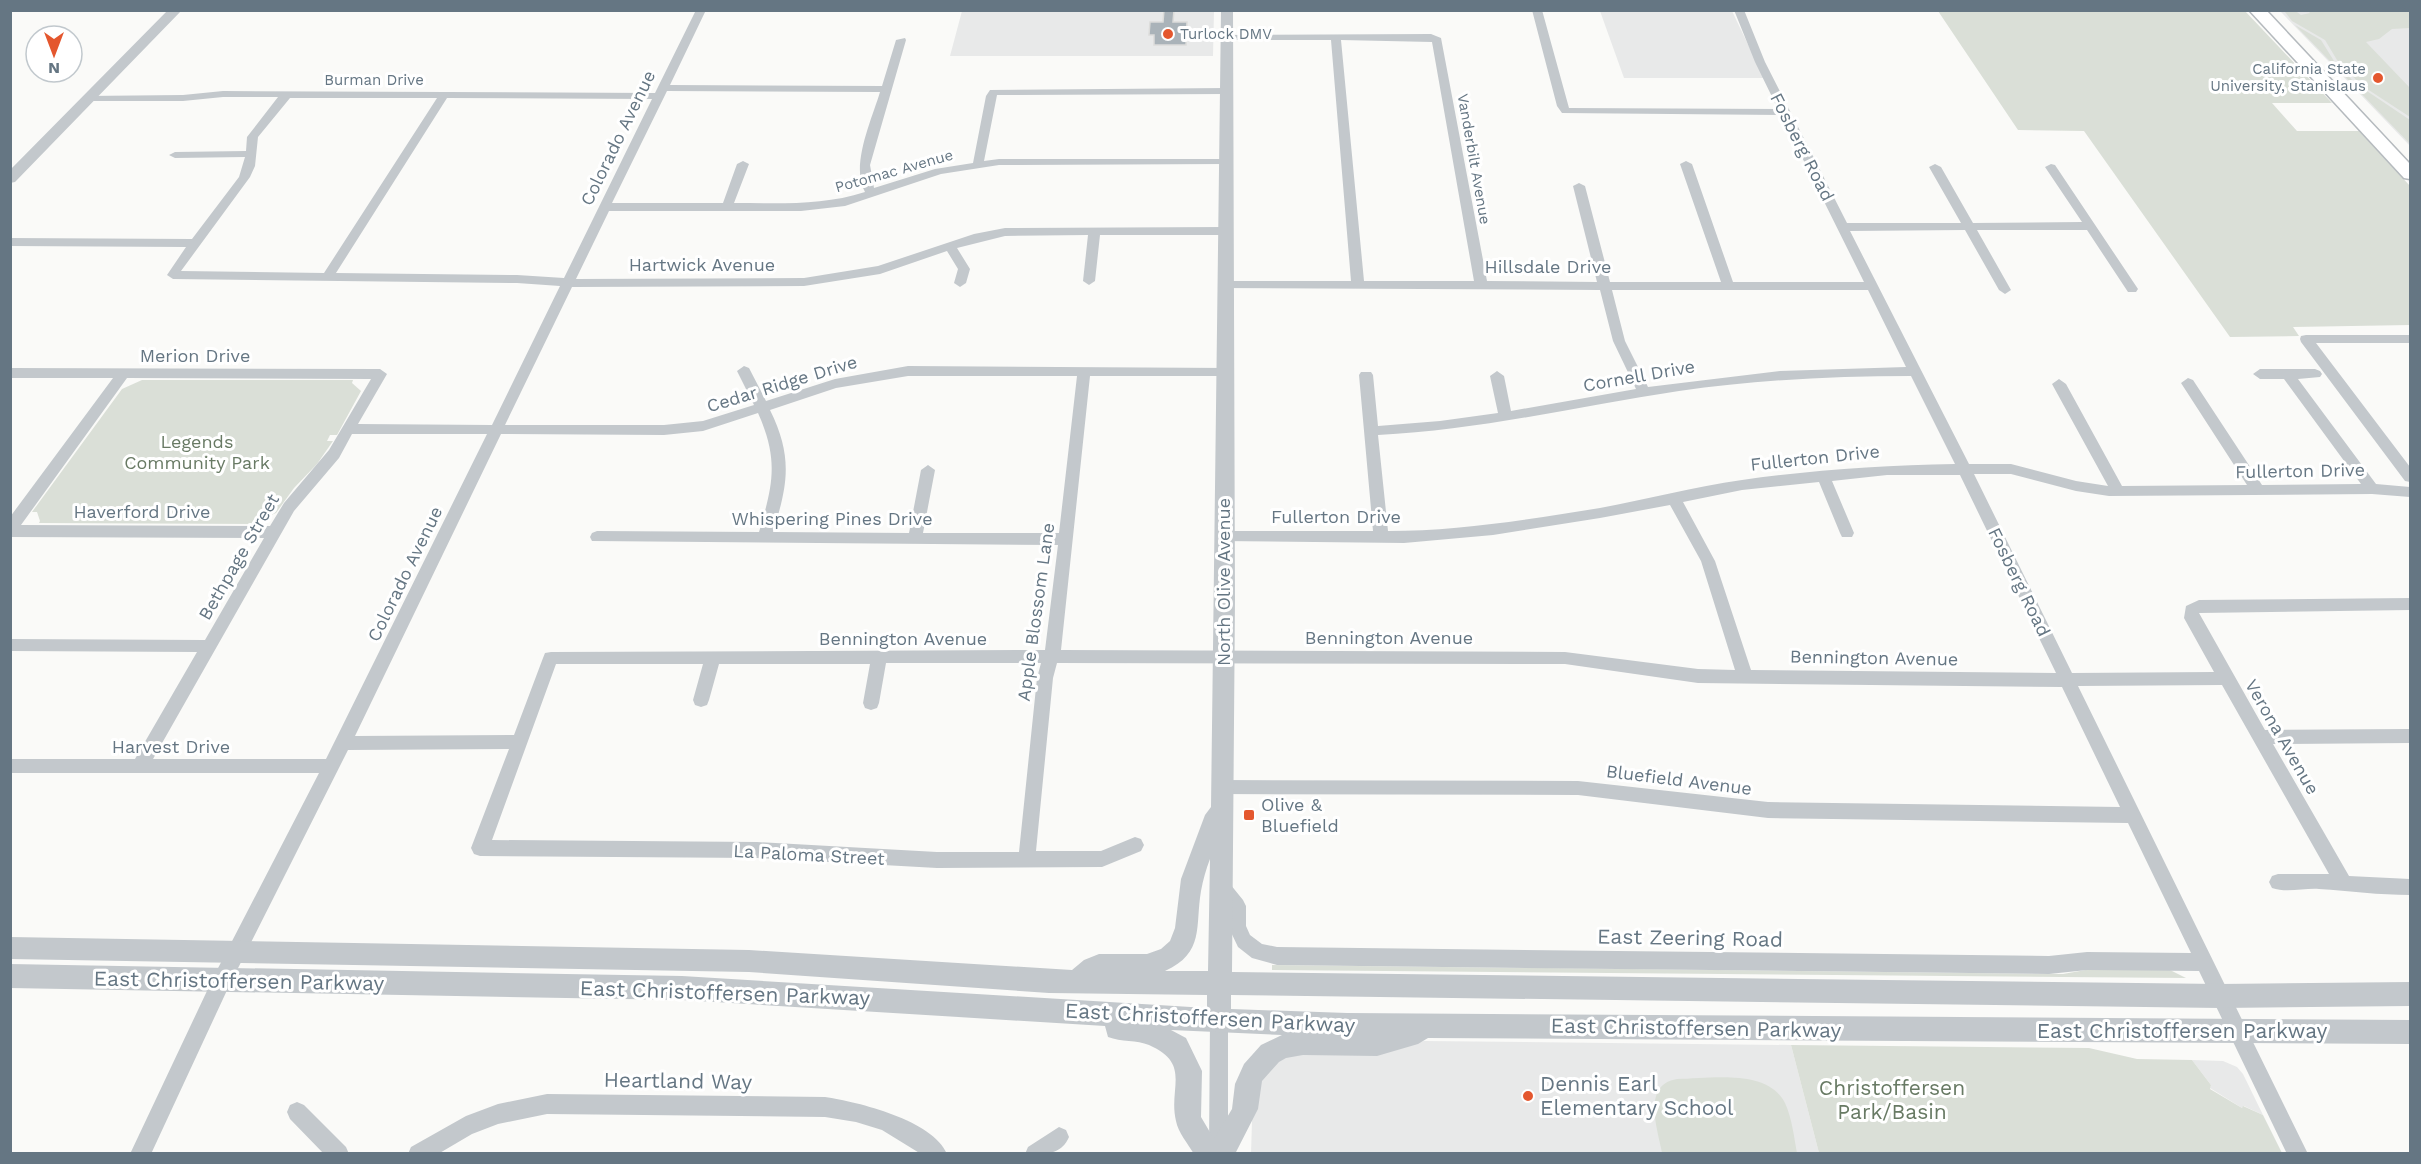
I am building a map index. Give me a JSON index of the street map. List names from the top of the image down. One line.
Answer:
{"streets":{"street":["Burman Drive","Colorado Avenue","Fosberg Road","Vanderbilt Avenue","Potomac Avenue","Hartwick Avenue","Hillsdale Drive","Merion Drive","Cornell Drive","Cedar Ridge Drive","Fullerton Drive","Haverford Drive","Whispering Pines Drive","Bethpage Street","North Olive Avenue","Apple Blossom Lane","Bennington Avenue","Verona Avenue","Harvest Drive","Bluefield Avenue","La Paloma Street","East Zeering Road","East Christoffersen Parkway","Heartland Way"]},"crossings":[["Burman Drive","Colorado Avenue"],["Colorado Avenue","Potomac Avenue"],["Colorado Avenue","Hartwick Avenue"],["Colorado Avenue","Cedar Ridge Drive"],["Colorado Avenue","Harvest Drive"],["Colorado Avenue","East Christoffersen Parkway"],["Fosberg Road","Hillsdale Drive"],["Fosberg Road","Cornell Drive"],["Fosberg Road","Fullerton Drive"],["Fosberg Road","Bennington Avenue"],["Fosberg Road","Bluefield Avenue"],["Fosberg Road","East Zeering Road"],["Fosberg Road","East Christoffersen Parkway"],["Vanderbilt Avenue","Hillsdale Drive"],["Potomac Avenue","North Olive Avenue"],["Hartwick Avenue","North Olive Avenue"],["Hillsdale Drive","North Olive Avenue"],["Merion Drive","Bethpage Street"],["Cedar Ridge Drive","Bethpage Street"],["Cedar Ridge Drive","North Olive Avenue"],["Cedar Ridge Drive","Apple Blossom Lane"],["Fullerton Drive","North Olive Avenue"],["Haverford Drive","Bethpage Street"],["Whispering Pines Drive","Apple Blossom Lane"],["Bethpage Street","Harvest Drive"],["North Olive Avenue","Bennington Avenue"],["North Olive Avenue","Bluefield Avenue"],["North Olive Avenue","East Zeering Road"],["North Olive Avenue","East Christoffersen Parkway"],["Apple Blossom Lane","Bennington Avenue"],["Apple Blossom Lane","La Paloma Street"],["Bennington Avenue","Verona Avenue"],["Bennington Avenue","La Paloma Street"]],"parks":["Legends Community Park","Christoffersen Park/Basin"],"places":{"other":["Turlock DMV","California State University, Stanislaus","Dennis Earl Elementary School"],"transit":["Olive & Bluefield"]},"north":"bottom"}
